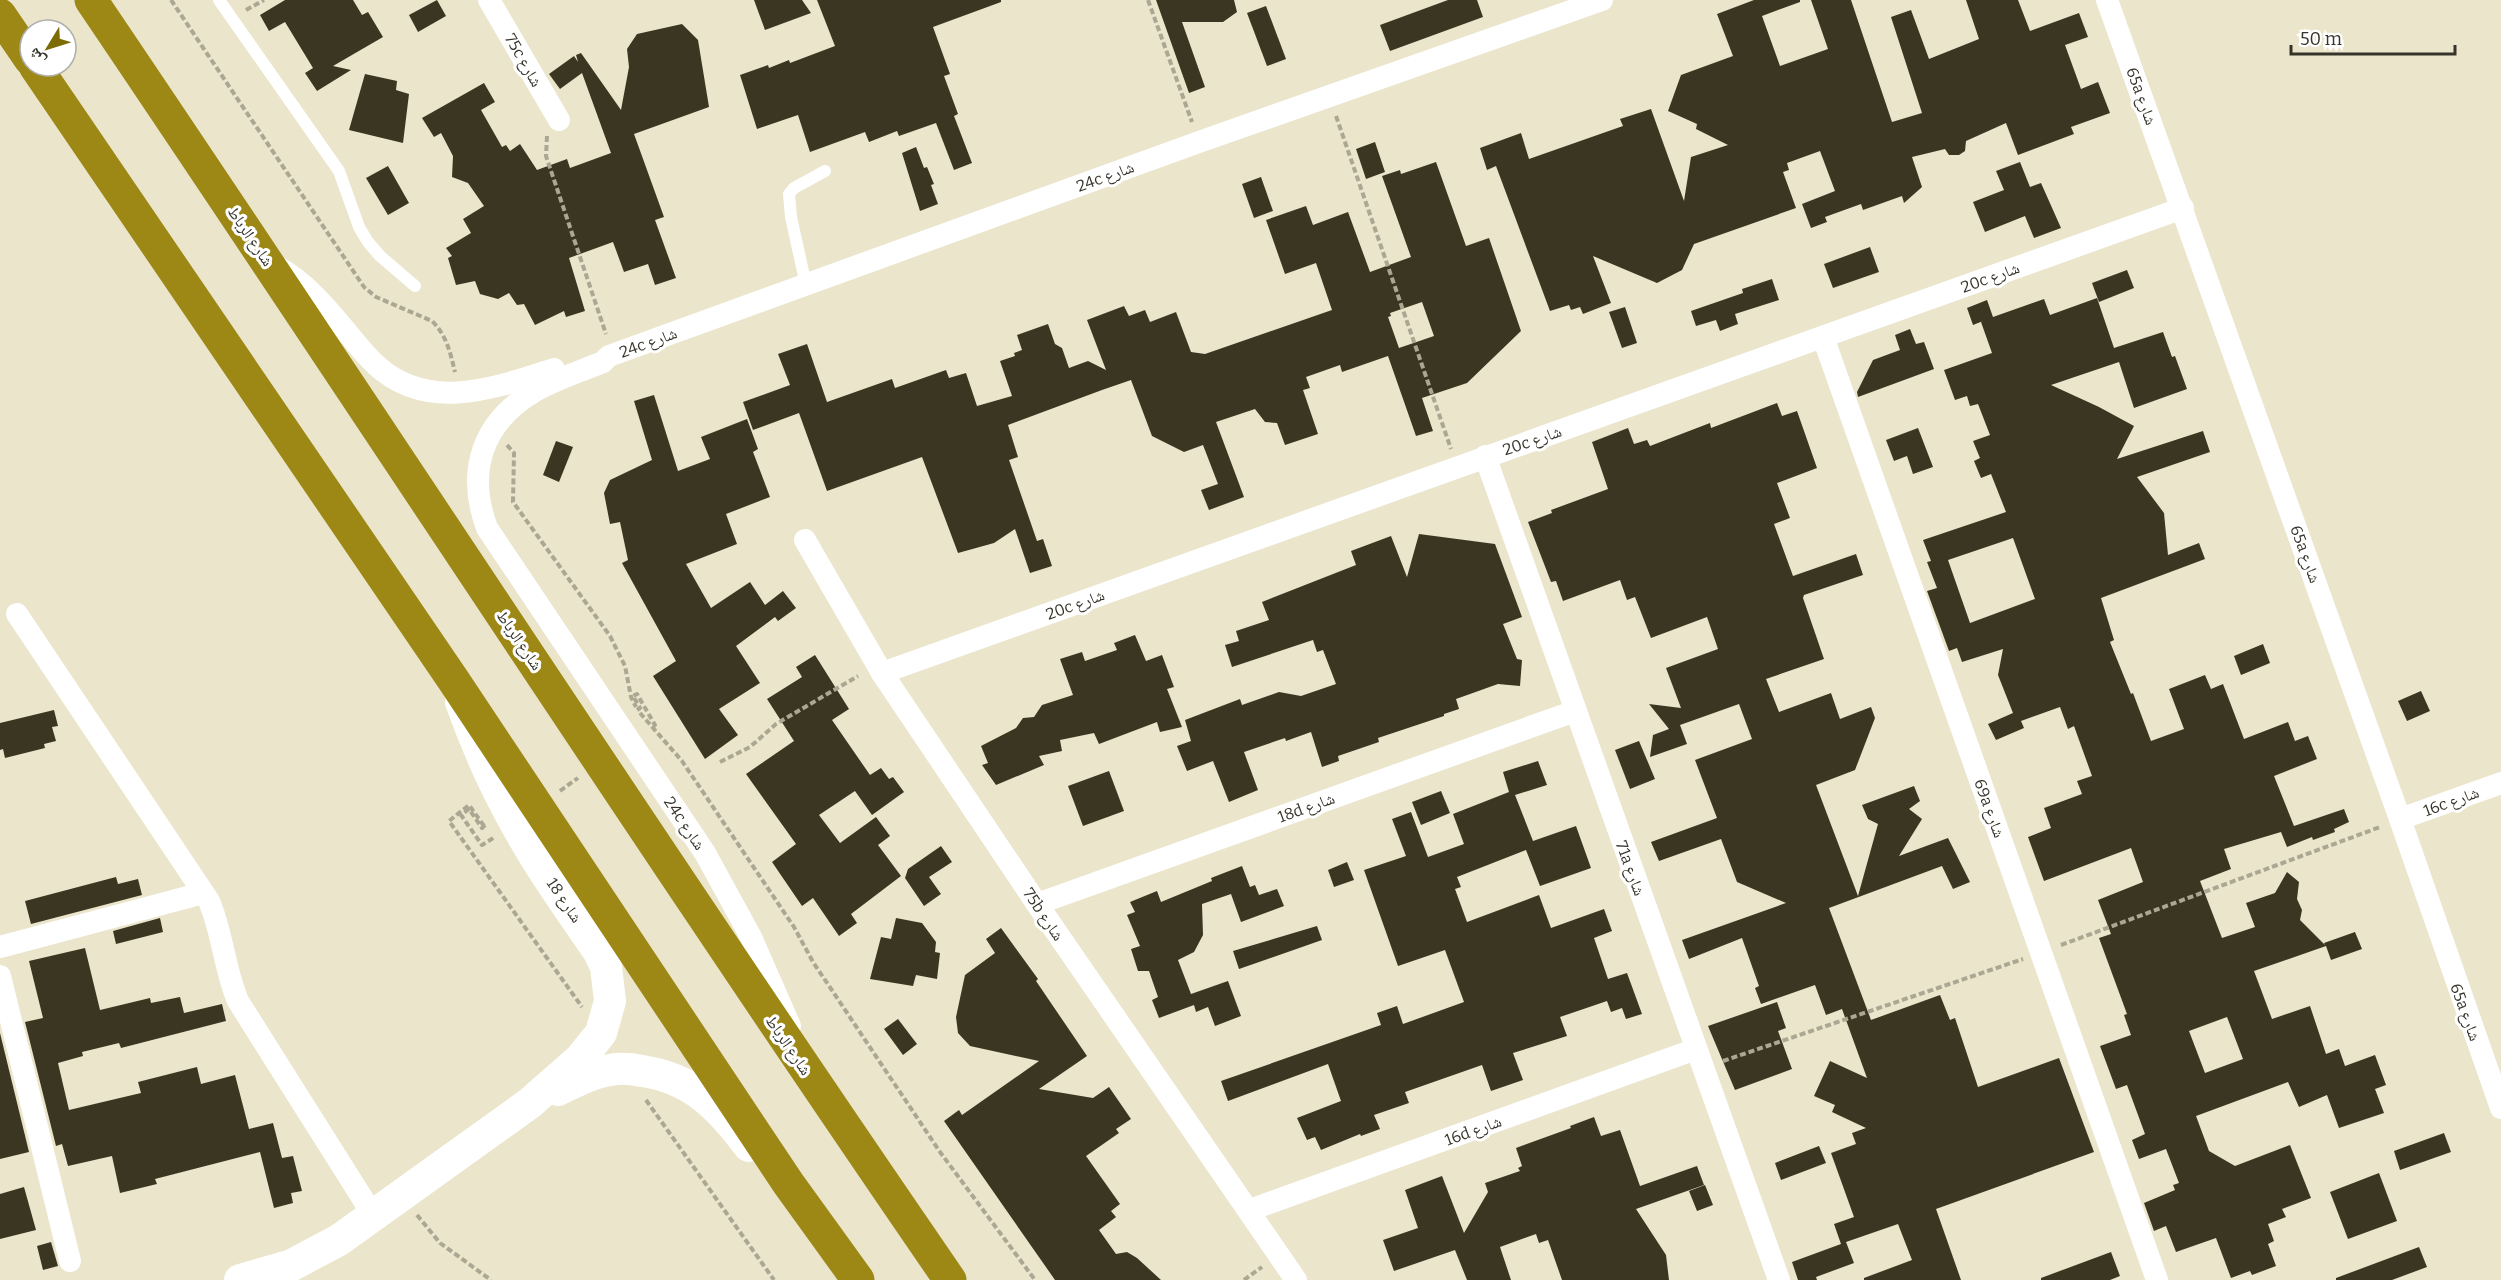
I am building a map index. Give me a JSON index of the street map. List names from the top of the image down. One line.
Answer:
{"streets":{"highway":["شارع الرباط"],"street":["75c شارع","65a شارع","24c شارع","20c شارع","16c شارع","18d شارع","69a شارع","71a شارع","شارع 18","75b شارع","16d شارع"]},"crossings":[["65a شارع","20c شارع"],["65a شارع","16c شارع"],["24c شارع","شارع الرباط"],["20c شارع","69a شارع"],["20c شارع","71a شارع"],["20c شارع","75b شارع"],["18d شارع","71a شارع"],["18d شارع","75b شارع"],["71a شارع","16d شارع"],["75b شارع","16d شارع"]],"scale_bar":"50 m","north":"bottom left"}
